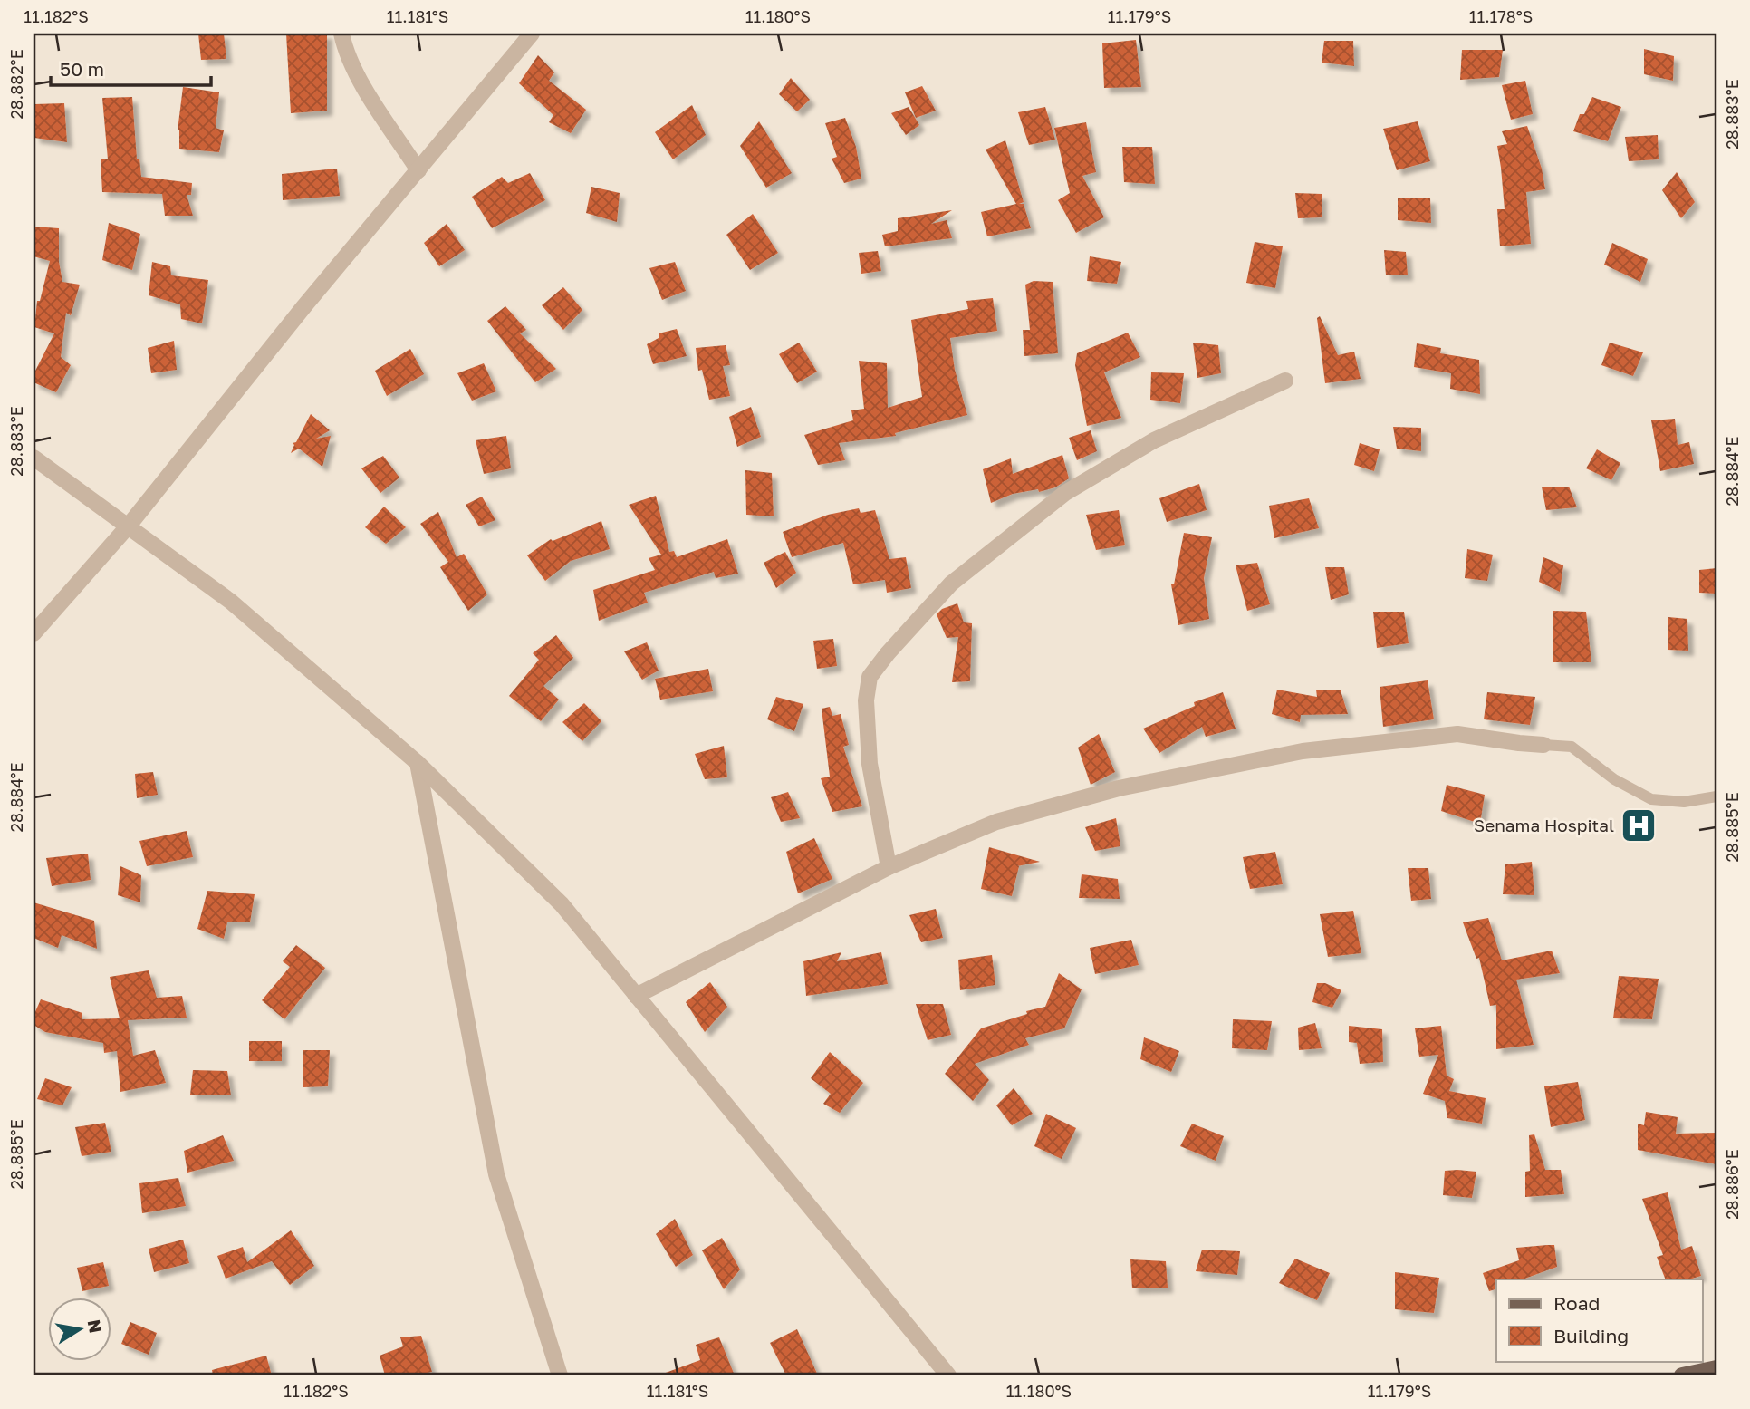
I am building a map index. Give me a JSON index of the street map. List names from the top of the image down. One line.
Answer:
{"places":{"hospital":["Senama Hospital"]},"legend":["Road","Building"],"scale_bar":"50 m","north":"right","coordinates":["11.182°S","11.181°S","11.180°S","11.179°S","11.178°S","28.882°E","28.883°E","28.884°E","28.885°E","28.886°E"]}
